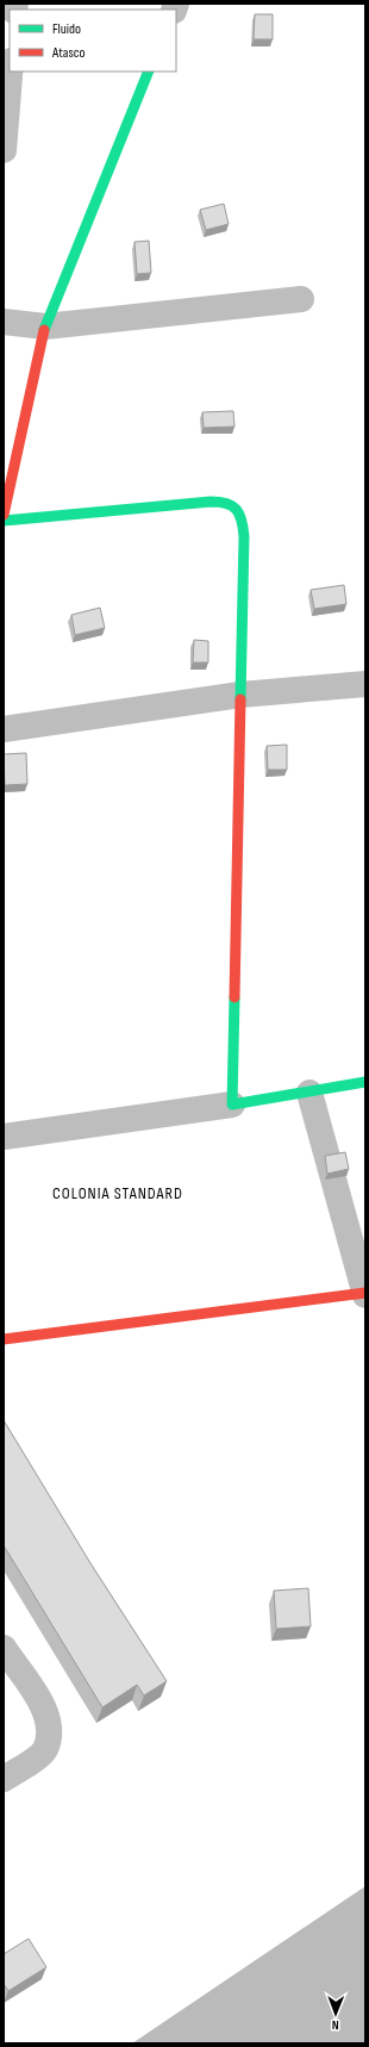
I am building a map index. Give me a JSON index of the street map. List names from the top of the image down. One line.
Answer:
{"districts":["COLONIA STANDARD"],"legend":["Fluido","Atasco"],"north":"bottom"}
